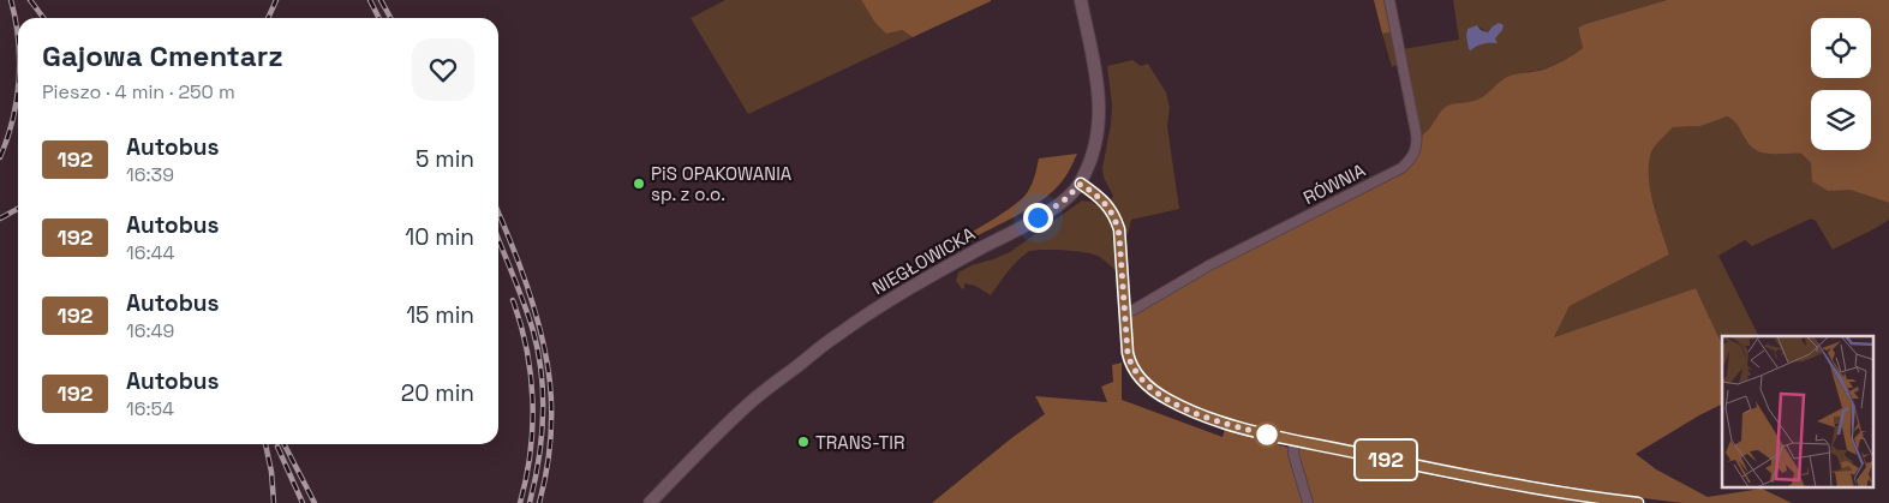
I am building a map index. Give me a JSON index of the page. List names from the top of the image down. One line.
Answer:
{"streets":{"street":["RÓWNIA","NIEGŁOWICKA"]},"places":["PiS OPAKOWANIA sp. z o.o.","TRANS-TIR"],"lines":["bus line 192"],"page":{"on_map":"192","heading":["Gajowa Cmentarz","Pieszo · 4 min · 250 m"],"list":[{"mark":"192","name":"Autobus","note":"16:39","value":"5 min"},{"mark":"192","name":"Autobus","note":"16:44","value":"10 min"},{"mark":"192","name":"Autobus","note":"16:49","value":"15 min"},{"mark":"192","name":"Autobus","note":"16:54","value":"20 min"}]}}
